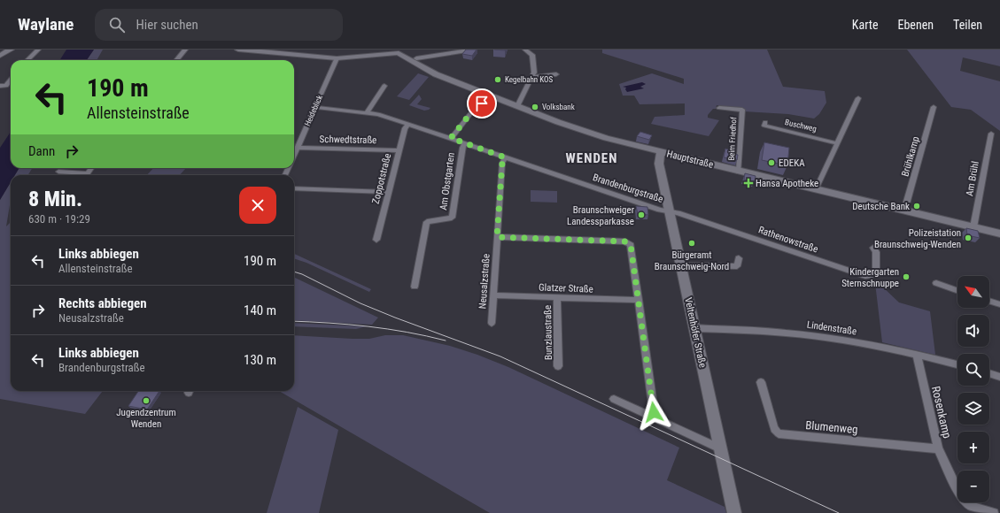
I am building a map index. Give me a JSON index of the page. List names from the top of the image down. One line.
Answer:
{"streets":{"main road":["Hauptstraße","Veltenhöfer Straße"],"street":["Heideblick","Buschweg","Beim Friedhof","Schwedtstraße","Brühlkamp","Zoppotstraße","Am Brühl","Am Obstgarten","Brandenburgstraße","Rathenowstraße","Neusalzstraße","Glatzer Straße","Lindenstraße","Bunzlaustraße","Rosenkamp","Blumenweg"]},"crossings":[["Heideblick","Schwedtstraße"],["Heideblick","Brandenburgstraße"],["Beim Friedhof","Hauptstraße"],["Schwedtstraße","Zoppotstraße"],["Brühlkamp","Hauptstraße"],["Hauptstraße","Am Brühl"],["Hauptstraße","Veltenhöfer Straße"],["Zoppotstraße","Brandenburgstraße"],["Am Obstgarten","Brandenburgstraße"],["Brandenburgstraße","Rathenowstraße"],["Brandenburgstraße","Neusalzstraße"],["Brandenburgstraße","Veltenhöfer Straße"],["Rathenowstraße","Veltenhöfer Straße"],["Neusalzstraße","Glatzer Straße"],["Glatzer Straße","Bunzlaustraße"],["Lindenstraße","Veltenhöfer Straße"],["Lindenstraße","Rosenkamp"],["Rosenkamp","Blumenweg"]],"districts":["WENDEN"],"places":{"other":["Kegelbahn KOS","Volksbank","EDEKA","Deutsche Bank","Braunschweiger Landessparkasse","Polizeistation Braunschweig-Wenden","Bürgeramt Braunschweig-Nord","Kindergarten Sternschnuppe","Jugendzentrum Wenden"],"health":["Hansa Apotheke"]},"north":"top left","page":{"header":"Waylane","search":"Hier suchen","nav":["Karte","Ebenen","Teilen"],"turn":["190 m","Allensteinstraße"],"then":"Dann","heading":["8 Min.","630 m · 19:29"],"list":[{"name":"Links abbiegen","note":"Allensteinstraße","value":"190 m"},{"name":"Rechts abbiegen","note":"Neusalzstraße","value":"140 m"},{"name":"Links abbiegen","note":"Brandenburgstraße","value":"130 m"}],"map_buttons":["+","−"]}}
